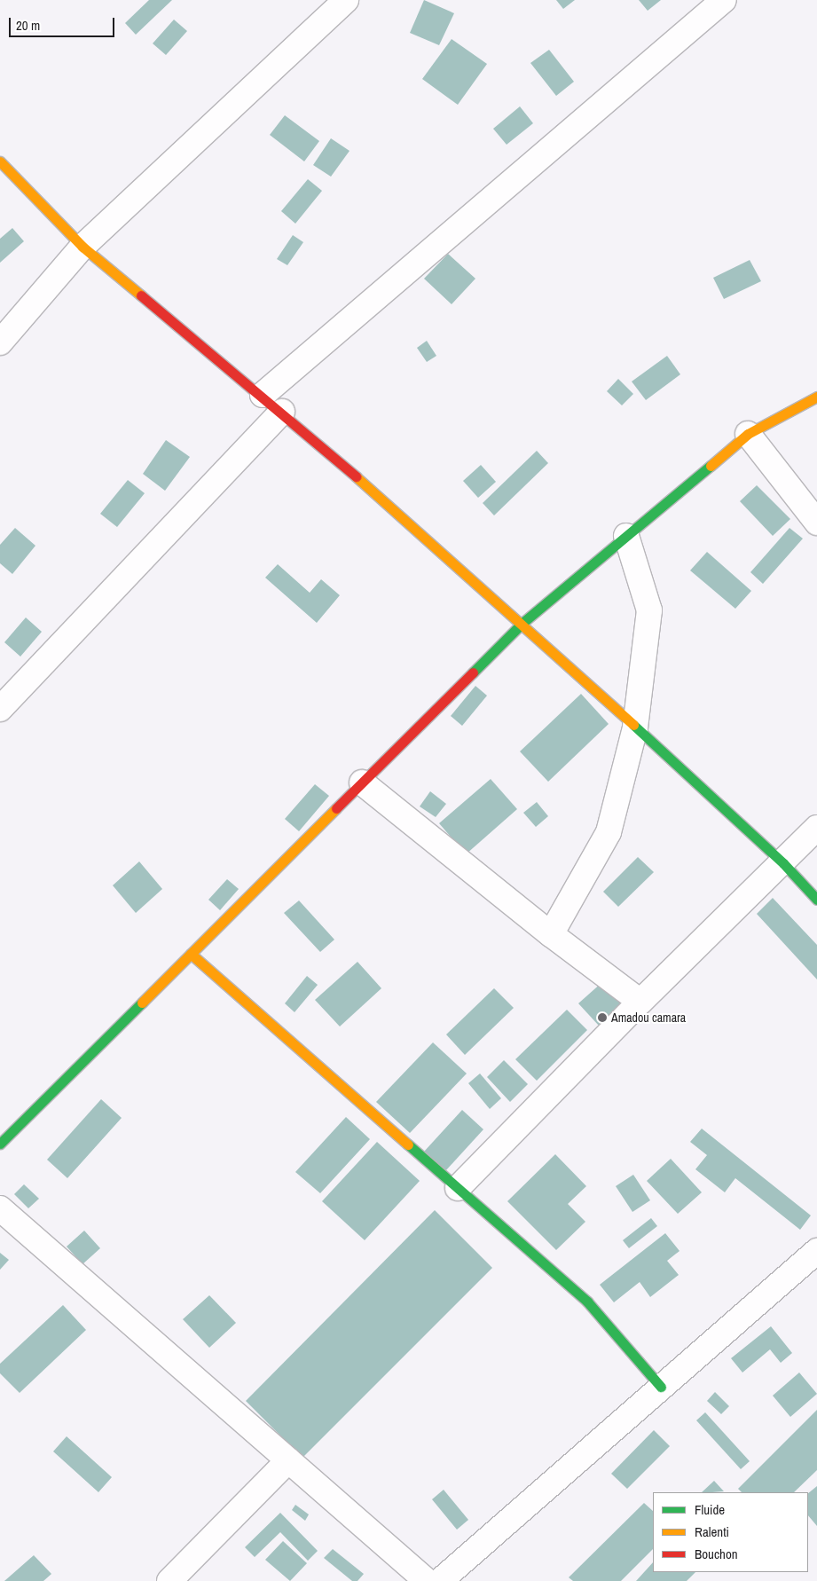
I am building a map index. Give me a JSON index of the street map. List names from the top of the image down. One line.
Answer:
{"places":["Amadou camara"],"legend":["Fluide","Ralenti","Bouchon"],"scale_bar":"20 m"}
